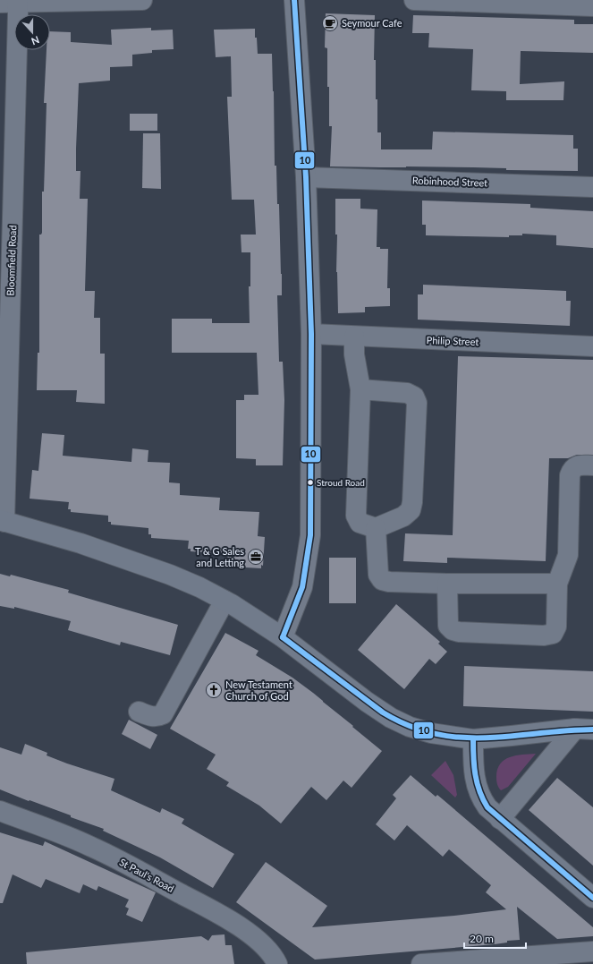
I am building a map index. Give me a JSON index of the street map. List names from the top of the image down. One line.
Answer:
{"streets":{"street":["Robinhood Street","Bloomfield Road","Philip Street","St Paul's Road"]},"places":{"cafe":["Seymour Cafe"],"other":["Stroud Road"],"office":["T & G Sales and Letting"],"church":["New Testament Church of God"]},"lines":["transit line 10"],"scale_bar":"20 m","north":"bottom"}
